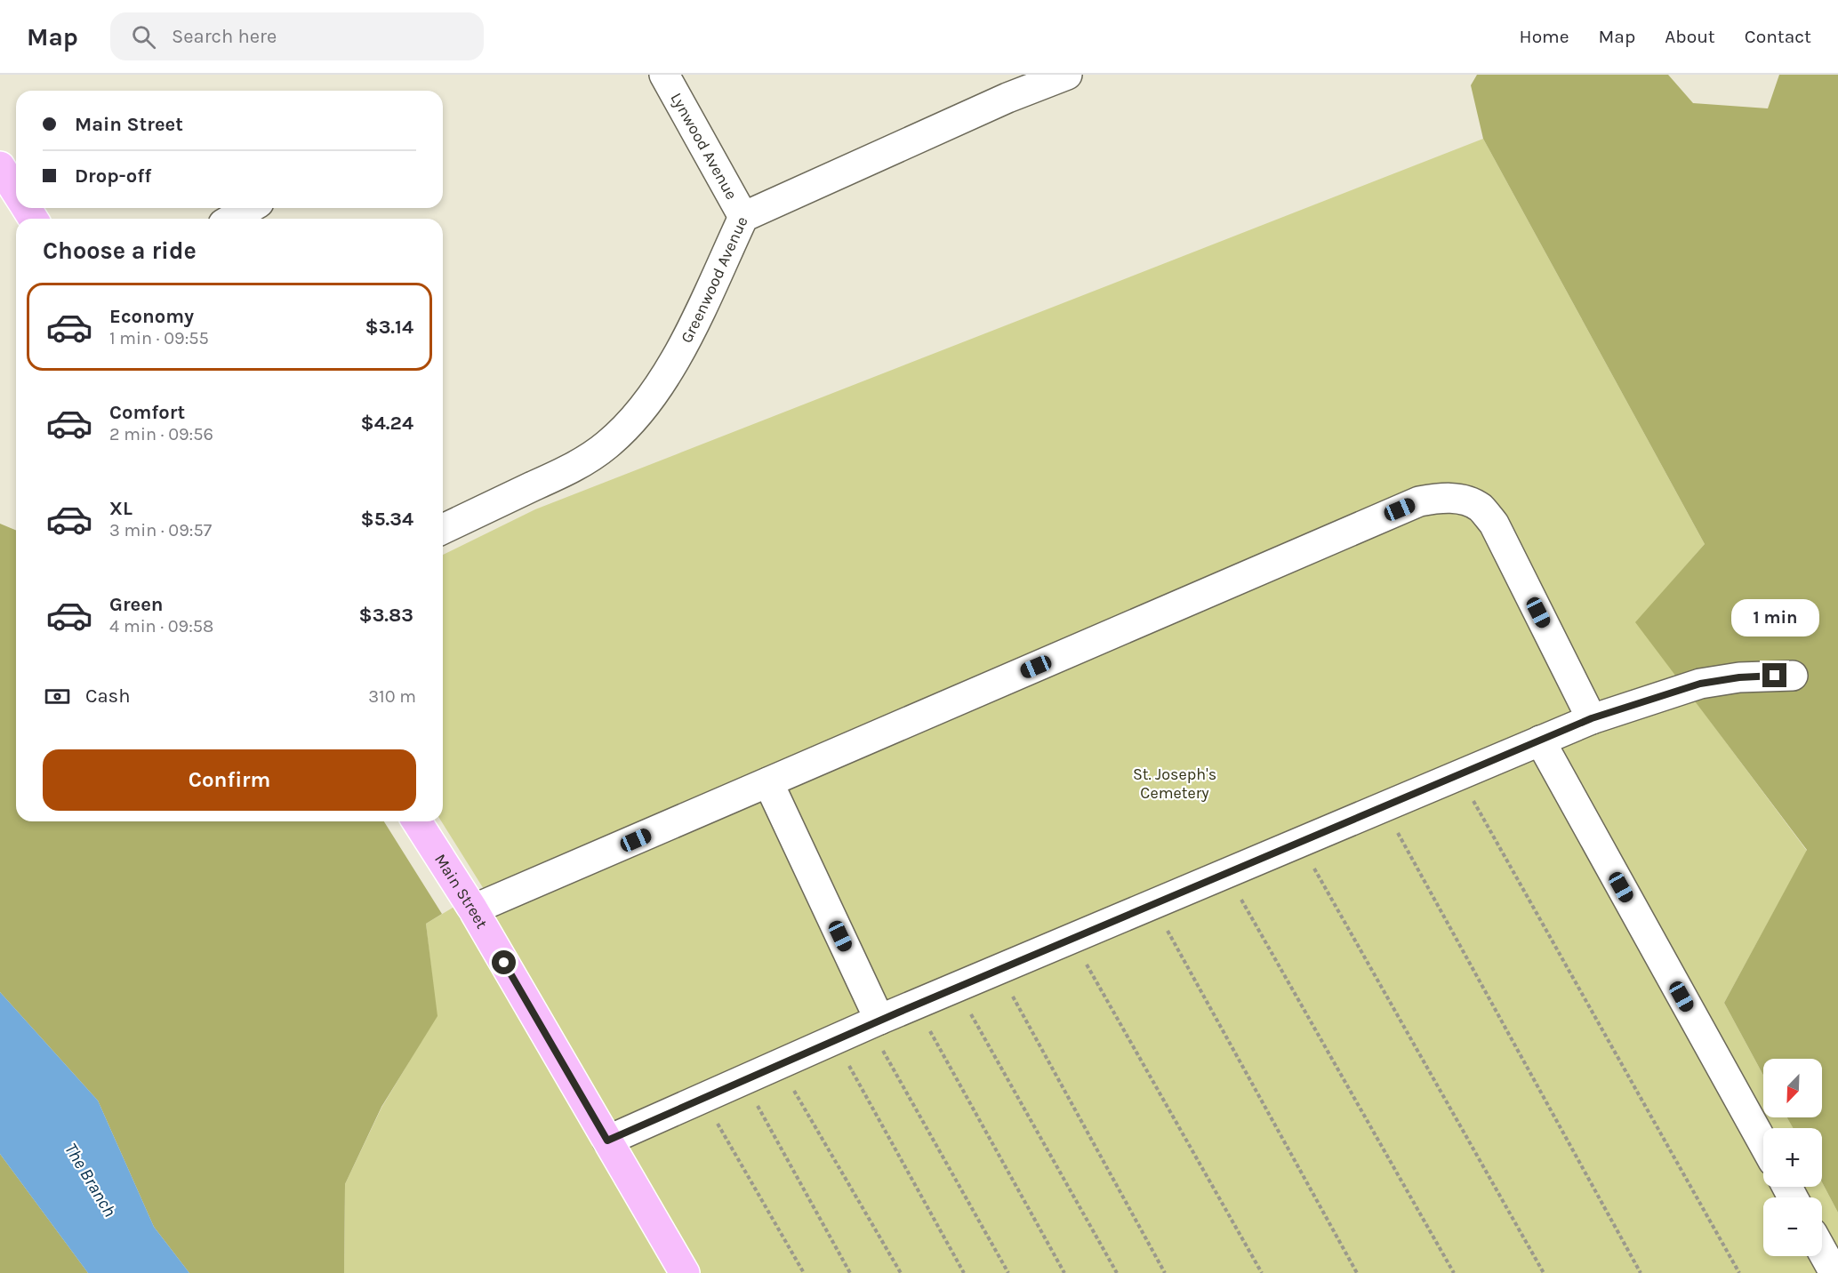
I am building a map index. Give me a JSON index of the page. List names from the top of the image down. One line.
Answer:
{"streets":{"highway":["Main Street"],"street":["Lynwood Avenue","Greenwood Avenue"]},"crossings":[["Lynwood Avenue","Greenwood Avenue"]],"water":["The Branch"],"parks":["St. Joseph's Cemetery"],"north":"bottom left","page":{"header":"Map","search":"Search here","nav":["Home","Map","About","Contact"],"banner":["Main Street","Drop-off"],"heading":"Choose a ride","list":[{"name":"Economy","note":"1 min · 09:55","value":"$3.14"},{"name":"Comfort","note":"2 min · 09:56","value":"$4.24"},{"name":"XL","note":"3 min · 09:57","value":"$5.34"},{"name":"Green","note":"4 min · 09:58","value":"$3.83"}],"bubble":"1 min","pay":["Cash","310 m"],"buttons":"Confirm","map_buttons":["+","−"]}}
